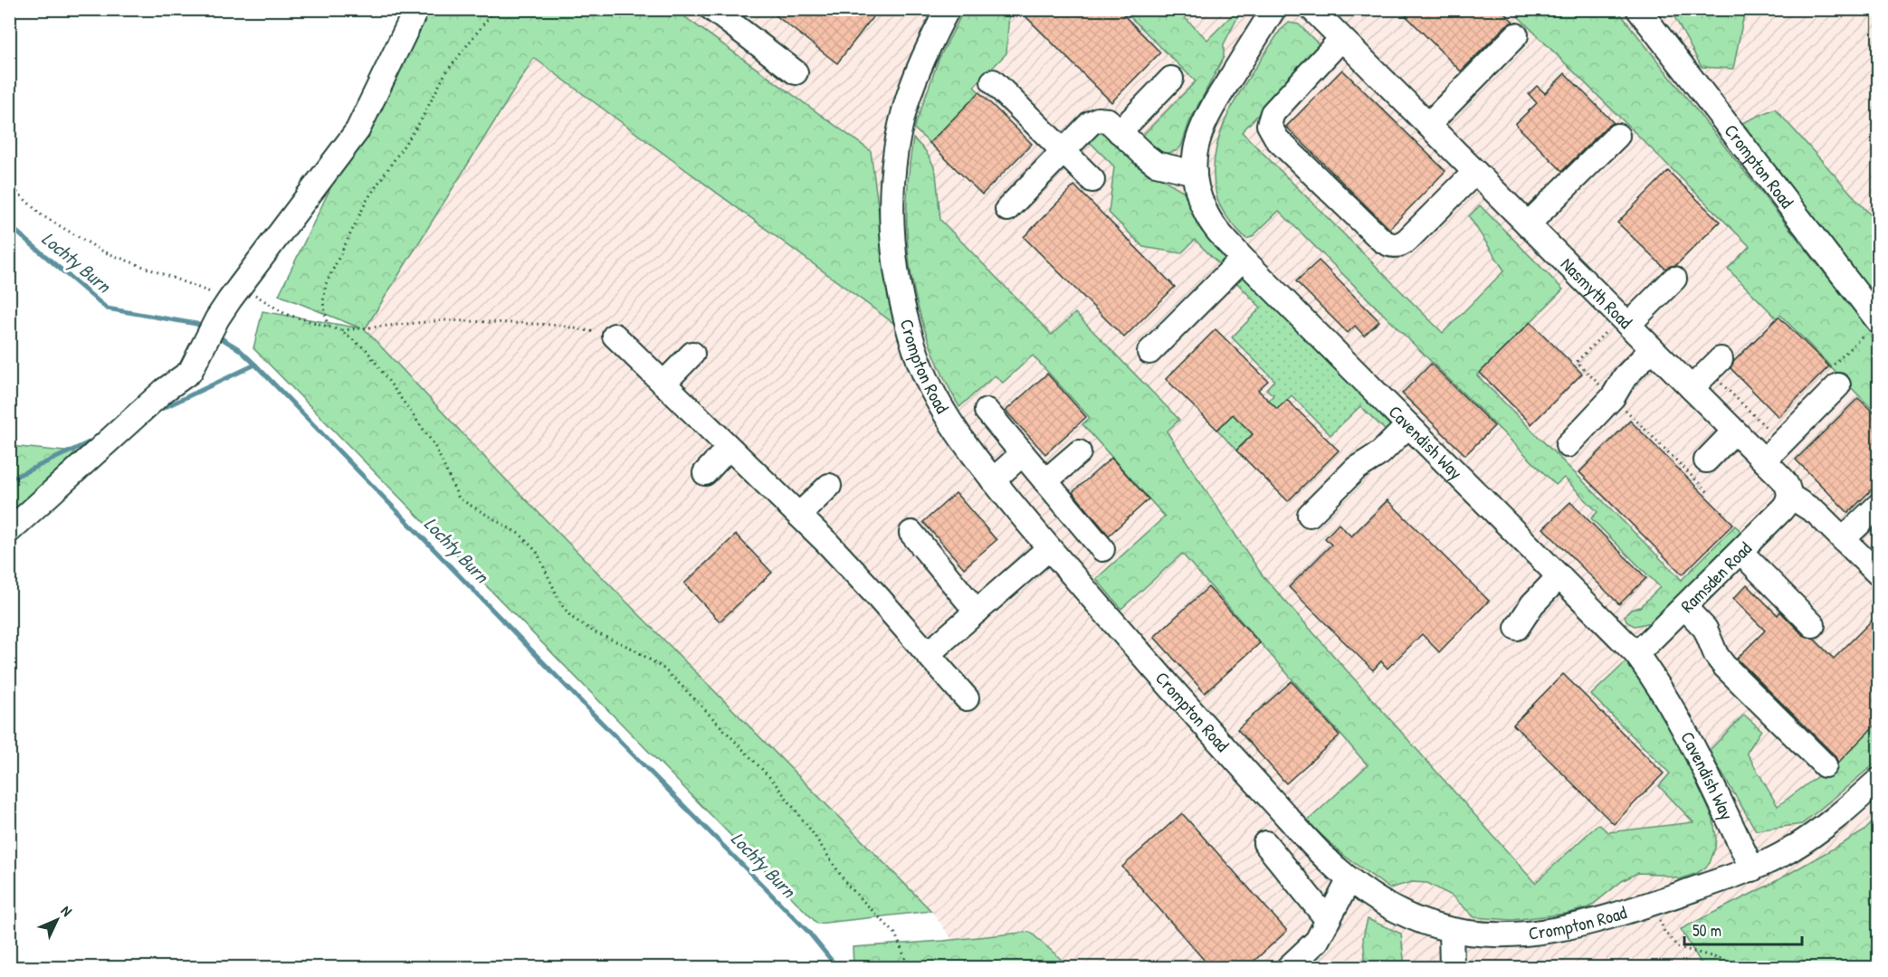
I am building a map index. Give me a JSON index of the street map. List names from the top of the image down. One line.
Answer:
{"streets":{"street":["Crompton Road","Nasmyth Road","Cavendish Way","Ramsden Road"]},"crossings":[["Crompton Road","Cavendish Way"],["Nasmyth Road","Ramsden Road"],["Cavendish Way","Ramsden Road"]],"water":["Lochty Burn"],"scale_bar":"50 m","north":"top right"}
